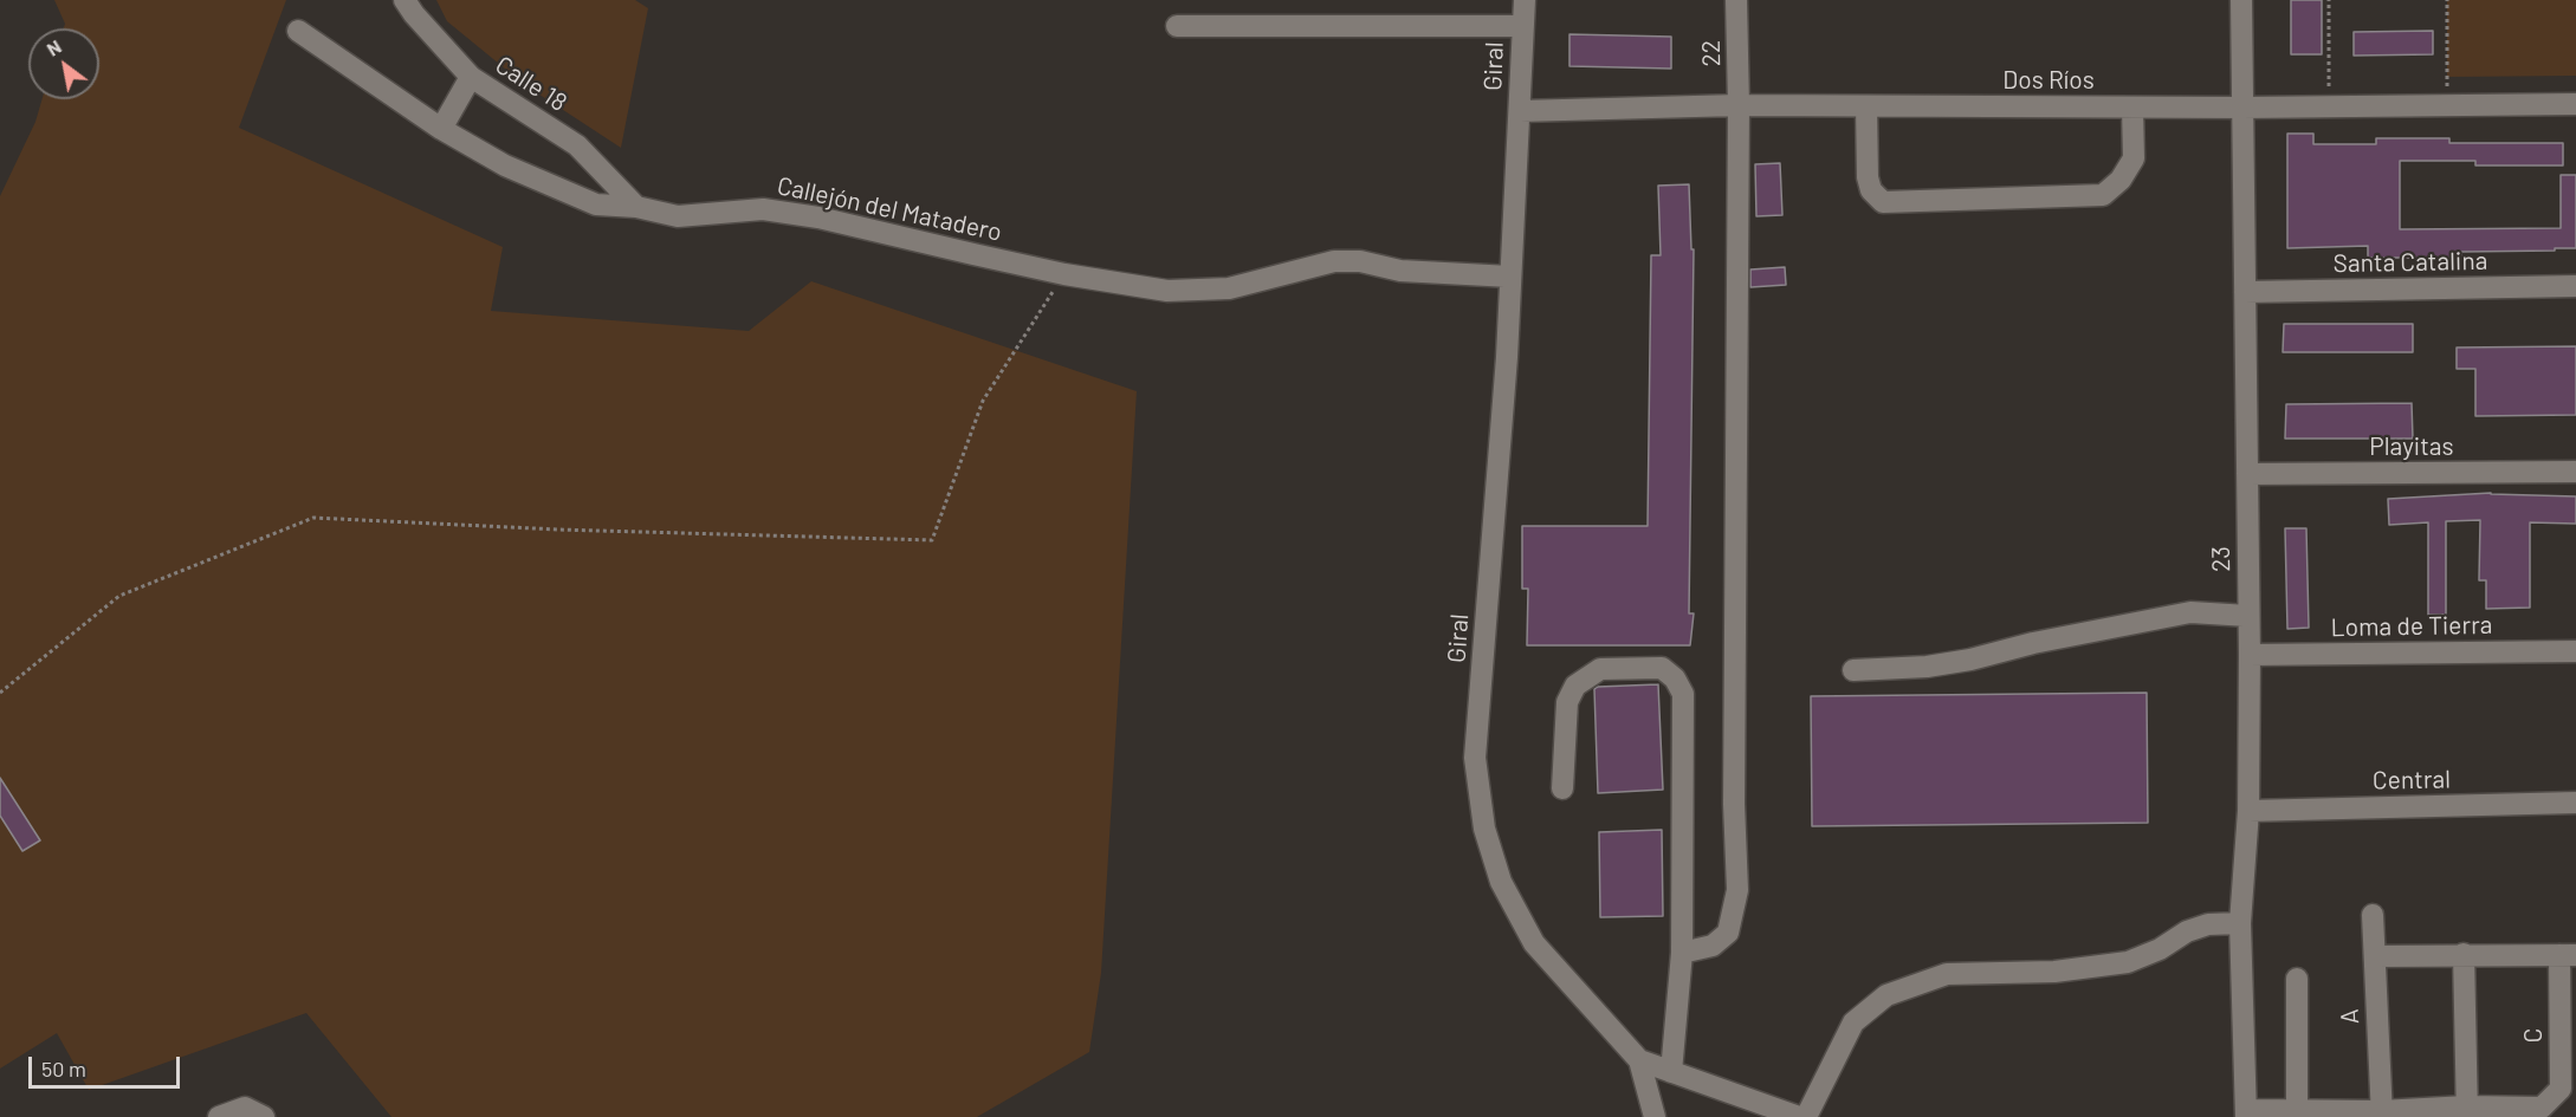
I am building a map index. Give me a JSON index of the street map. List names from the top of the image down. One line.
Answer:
{"streets":{"street":["22","Giral","Dos Ríos","Calle 18","Callejón del Matadero","Santa Catalina","Playitas","23","Loma de Tierra","Central","A","C"]},"crossings":[["22","Dos Ríos"],["Giral","Dos Ríos"],["Giral","Callejón del Matadero"],["Dos Ríos","23"],["Calle 18","Callejón del Matadero"],["Santa Catalina","23"],["Playitas","23"],["23","Loma de Tierra"],["23","Central"]],"scale_bar":"50 m","north":"top left"}
